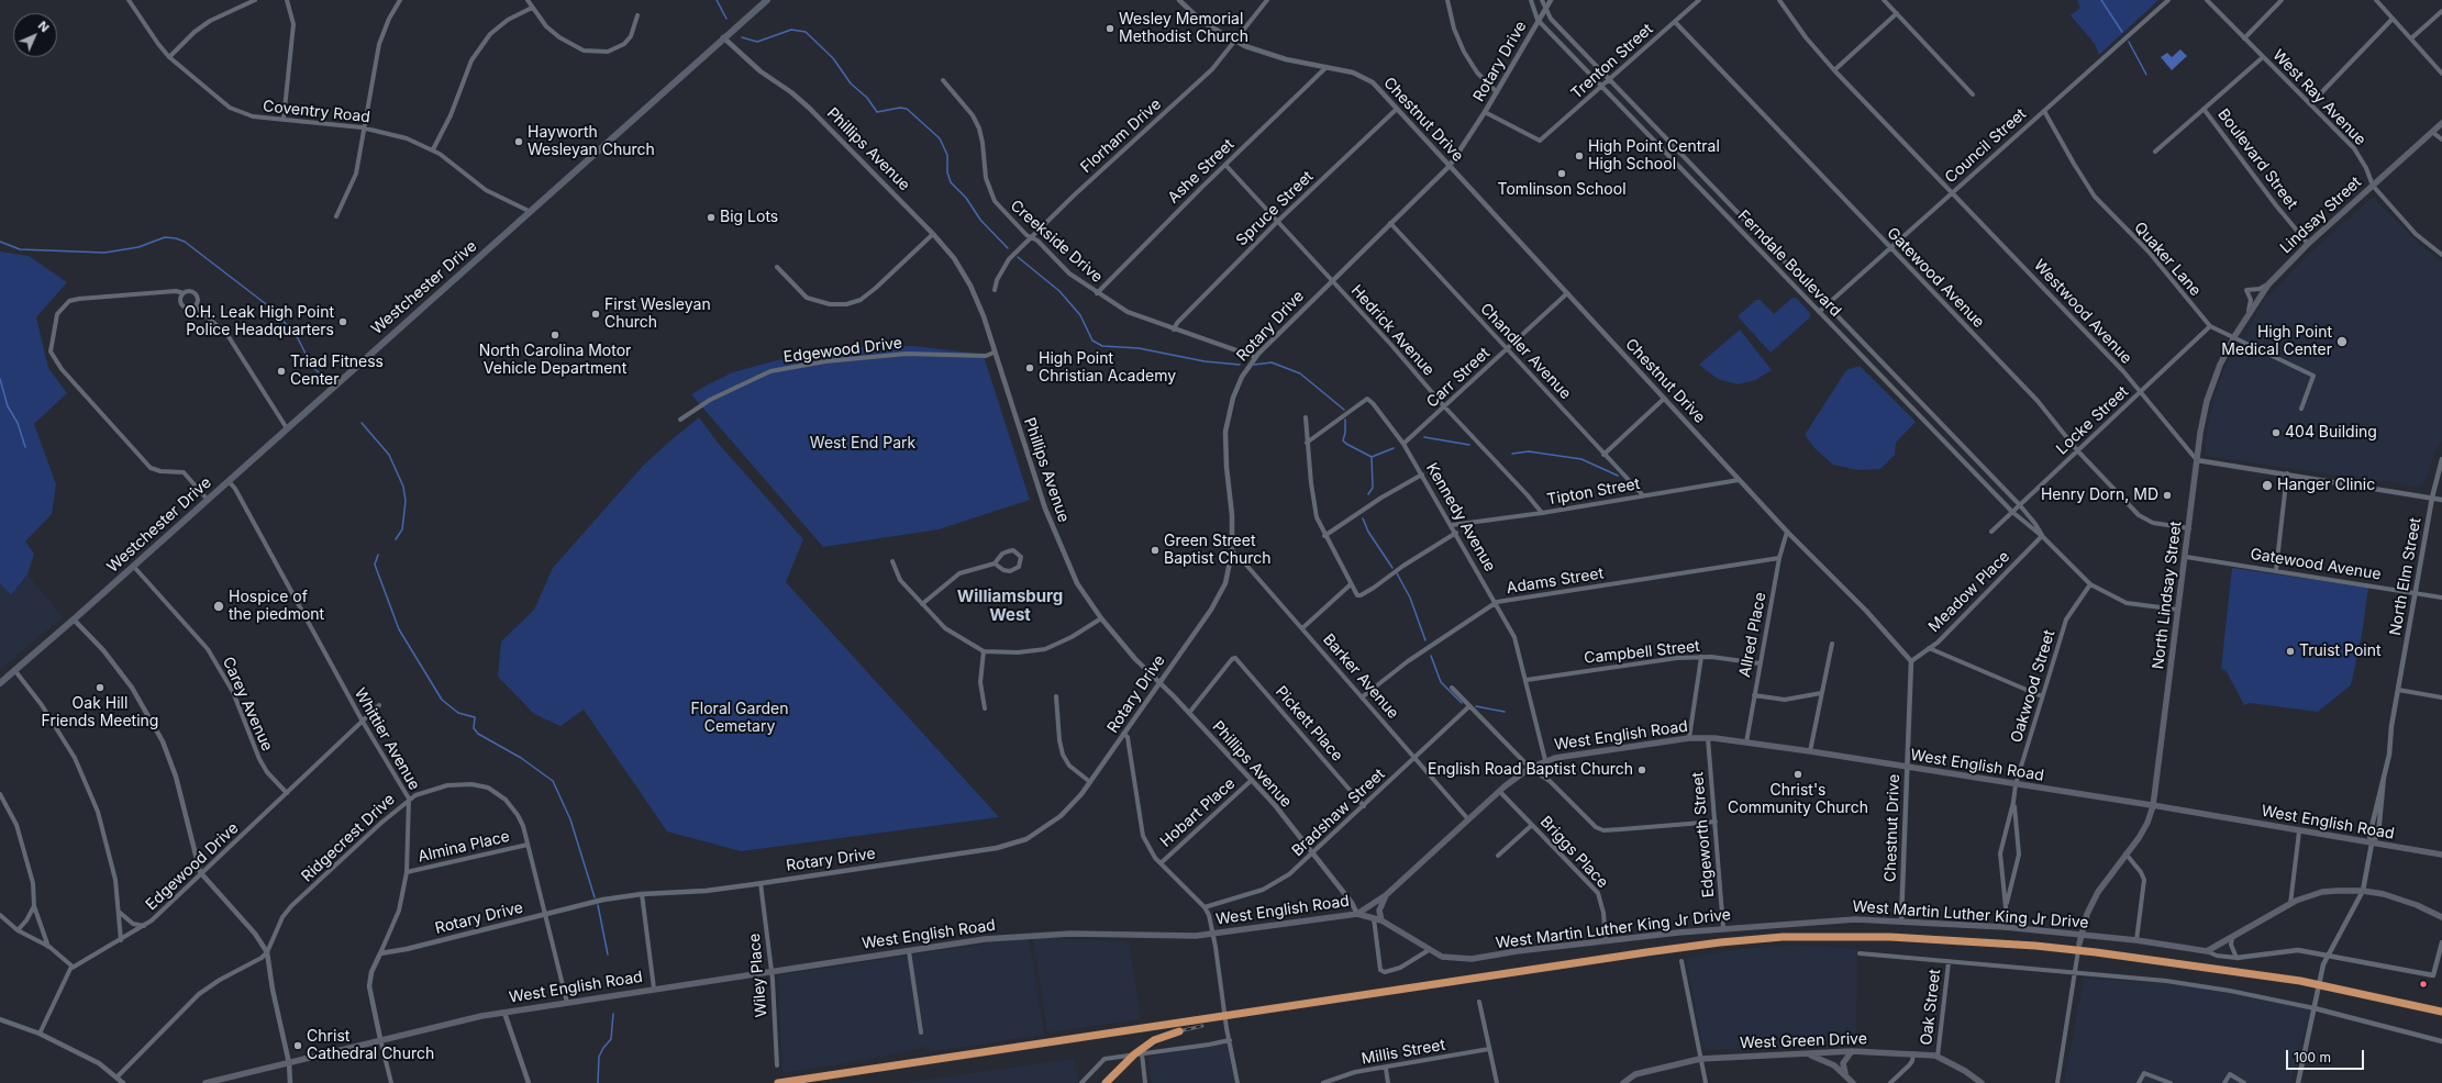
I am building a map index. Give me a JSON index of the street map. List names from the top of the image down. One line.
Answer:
{"streets":{"main road":["Lindsay Street","Westchester Drive","North Lindsay Street","West English Road","West Martin Luther King Jr Drive","West Green Drive"],"street":["Rotary Drive","Trenton Street","West Ray Avenue","Coventry Road","Chestnut Drive","Florham Drive","Council Street","Phillips Avenue","Boulevard Street","Ashe Street","Spruce Street","Creekside Drive","Quaker Lane","Ferndale Boulevard","Gatewood Avenue","Westwood Avenue","Hedrick Avenue","Edgewood Drive","Chandler Avenue","Carr Street","Locke Street","Tipton Street","Kennedy Avenue","North Elm Street","Adams Street","Meadow Place","Allred Place","Campbell Street","Barker Avenue","Oakwood Street","Carey Avenue","Pickett Place","Whittier Avenue","Hobart Place","Bradshaw Street","Edgeworth Street","Ridgecrest Drive","Almina Place","Briggs Place","Wiley Place","Oak Street","Millis Street"]},"crossings":[["Rotary Drive","Trenton Street"],["Rotary Drive","Chestnut Drive"],["Rotary Drive","Phillips Avenue"],["Rotary Drive","Creekside Drive"],["Rotary Drive","Ferndale Boulevard"],["Rotary Drive","Hedrick Avenue"],["Rotary Drive","Chandler Avenue"],["Rotary Drive","Barker Avenue"],["Rotary Drive","Whittier Avenue"],["Rotary Drive","Ridgecrest Drive"],["Rotary Drive","Wiley Place"],["Trenton Street","Ferndale Boulevard"],["Trenton Street","Gatewood Avenue"],["West Ray Avenue","Lindsay Street"],["Coventry Road","Westchester Drive"],["Chestnut Drive","Florham Drive"],["Chestnut Drive","Ashe Street"],["Chestnut Drive","Spruce Street"],["Chestnut Drive","Carr Street"],["Chestnut Drive","Tipton Street"],["Chestnut Drive","Meadow Place"],["Chestnut Drive","Allred Place"],["Chestnut Drive","West English Road"],["Chestnut Drive","West Martin Luther King Jr Drive"],["Florham Drive","Creekside Drive"],["Council Street","Quaker Lane"],["Council Street","Ferndale Boulevard"],["Council Street","Gatewood Avenue"],["Council Street","Westwood Avenue"],["Phillips Avenue","Westchester Drive"],["Phillips Avenue","Edgewood Drive"],["Phillips Avenue","Pickett Place"],["Phillips Avenue","West English Road"],["Phillips Avenue","Hobart Place"],["Phillips Avenue","Bradshaw Street"],["Phillips Avenue","West Martin Luther King Jr Drive"],["Boulevard Street","Lindsay Street"],["Ashe Street","Creekside Drive"],["Ashe Street","Hedrick Avenue"],["Spruce Street","Creekside Drive"],["Spruce Street","Hedrick Avenue"],["Lindsay Street","Quaker Lane"],["Lindsay Street","North Lindsay Street"],["Quaker Lane","Locke Street"],["Quaker Lane","North Lindsay Street"],["Ferndale Boulevard","Locke Street"],["Ferndale Boulevard","Meadow Place"],["Ferndale Boulevard","North Lindsay Street"],["Ferndale Boulevard","Oakwood Street"],["Gatewood Avenue","Locke Street"],["Gatewood Avenue","North Elm Street"],["Gatewood Avenue","North Lindsay Street"],["Westchester Drive","Carey Avenue"],["Westchester Drive","Whittier Avenue"],["Westwood Avenue","Locke Street"],["Westwood Avenue","North Lindsay Street"],["Hedrick Avenue","Carr Street"],["Hedrick Avenue","Tipton Street"],["Edgewood Drive","Carey Avenue"],["Edgewood Drive","Whittier Avenue"],["Chandler Avenue","Carr Street"],["Chandler Avenue","Tipton Street"],["Carr Street","Kennedy Avenue"],["Tipton Street","Kennedy Avenue"],["Kennedy Avenue","Adams Street"],["Kennedy Avenue","Campbell Street"],["Kennedy Avenue","West English Road"],["North Elm Street","West English Road"],["Adams Street","Allred Place"],["Adams Street","Barker Avenue"],["North Lindsay Street","West English Road"],["North Lindsay Street","West Martin Luther King Jr Drive"],["Allred Place","Campbell Street"],["Allred Place","West English Road"],["Barker Avenue","West English Road"],["Barker Avenue","Bradshaw Street"],["Oakwood Street","West English Road"],["Oakwood Street","West Martin Luther King Jr Drive"],["Pickett Place","Bradshaw Street"],["West English Road","Whittier Avenue"],["West English Road","Edgeworth Street"],["West English Road","Ridgecrest Drive"],["West English Road","Briggs Place"],["West English Road","West Martin Luther King Jr Drive"],["West English Road","Wiley Place"],["Whittier Avenue","Ridgecrest Drive"],["Whittier Avenue","Almina Place"],["Edgeworth Street","West Martin Luther King Jr Drive"],["Ridgecrest Drive","Almina Place"],["Briggs Place","West Martin Luther King Jr Drive"],["Oak Street","West Green Drive"]],"districts":["Williamsburg West"],"parks":["West End Park","Floral Garden Cemetary"],"places":["Wesley Memorial Methodist Church","Hayworth Wesleyan Church","High Point Central High School","Tomlinson School","Big Lots","First Wesleyan Church","O.H. Leak High Point Police Headquarters","North Carolina Motor Vehicle Department","High Point Medical Center","High Point Christian Academy","Triad Fitness Center","404 Building","Hanger Clinic","Henry Dorn, MD","Green Street Baptist Church","Hospice of the piedmont","Truist Point","Oak Hill Friends Meeting","English Road Baptist Church","Christ's Community Church","Christ Cathedral Church"],"scale_bar":"100 m","north":"top right"}
